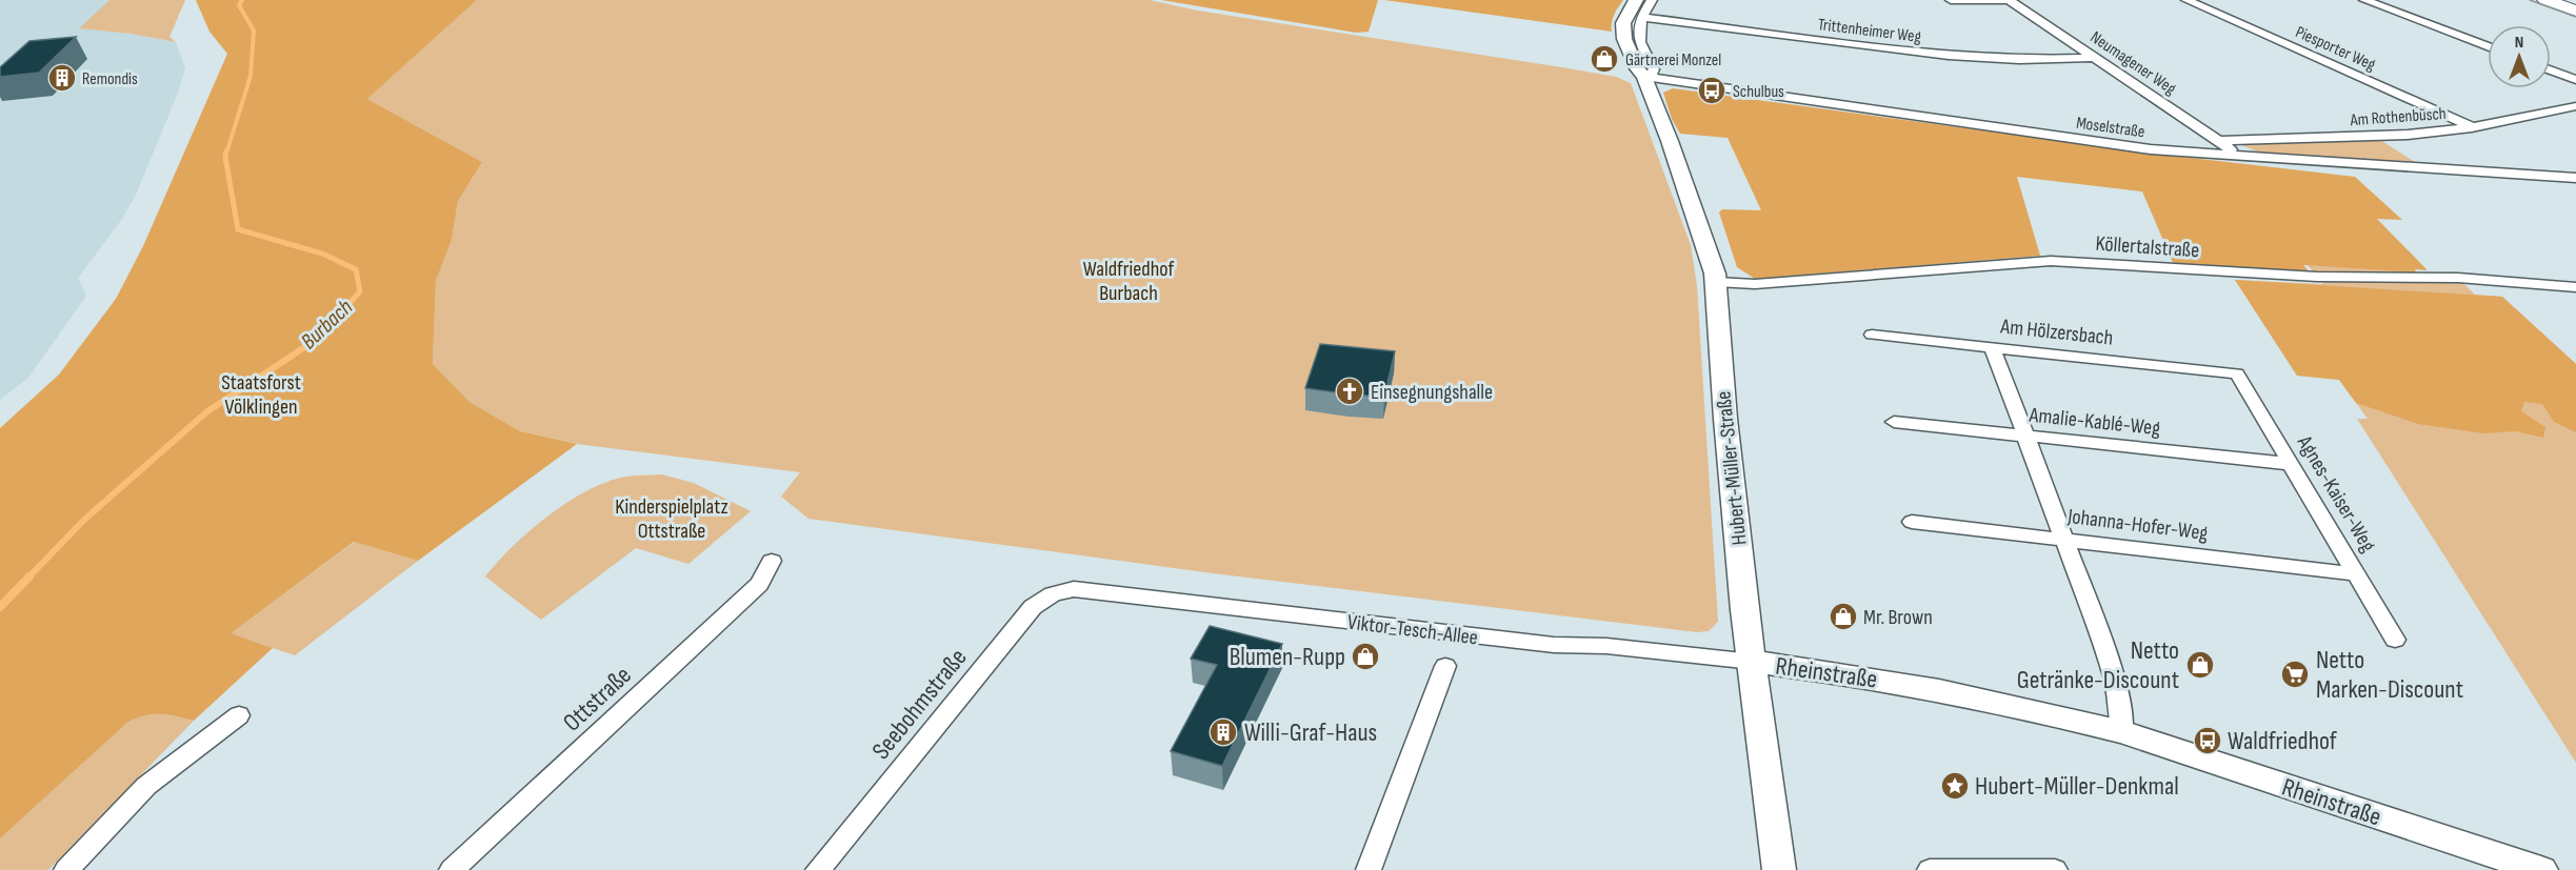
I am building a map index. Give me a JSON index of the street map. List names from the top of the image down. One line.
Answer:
{"streets":{"main road":["Hubert-Müller-Straße","Rheinstraße"],"street":["Trittenheimer Weg","Piesporter Weg","Neumagener Weg","Am Rothenbüsch","Moselstraße","Köllertalstraße","Am Hölzersbach","Amalie-Kablé-Weg","Agnes-Kaiser-Weg","Johanna-Hofer-Weg","Viktor-Tesch-Allee","Ottstraße","Seebohmstraße"]},"crossings":[["Trittenheimer Weg","Neumagener Weg"],["Trittenheimer Weg","Hubert-Müller-Straße"],["Piesporter Weg","Am Rothenbüsch"],["Neumagener Weg","Am Rothenbüsch"],["Neumagener Weg","Moselstraße"],["Moselstraße","Hubert-Müller-Straße"],["Köllertalstraße","Hubert-Müller-Straße"],["Am Hölzersbach","Agnes-Kaiser-Weg"],["Amalie-Kablé-Weg","Agnes-Kaiser-Weg"],["Hubert-Müller-Straße","Viktor-Tesch-Allee"],["Hubert-Müller-Straße","Rheinstraße"],["Agnes-Kaiser-Weg","Johanna-Hofer-Weg"],["Viktor-Tesch-Allee","Rheinstraße"],["Viktor-Tesch-Allee","Seebohmstraße"]],"water":["Burbach"],"parks":["Waldfriedhof Burbach","Staatsforst Völklingen","Kinderspielplatz Ottstraße"],"places":{"shop":["Gärtnerei Monzel","Mr. Brown","Blumen-Rupp","Netto Getränke-Discount"],"building":["Remondis","Willi-Graf-Haus"],"bus stop":["Schulbus","Waldfriedhof"],"church":["Einsegnungshalle"],"supermarket":["Netto Marken-Discount"],"place":["Hubert-Müller-Denkmal"]},"north":"top"}
